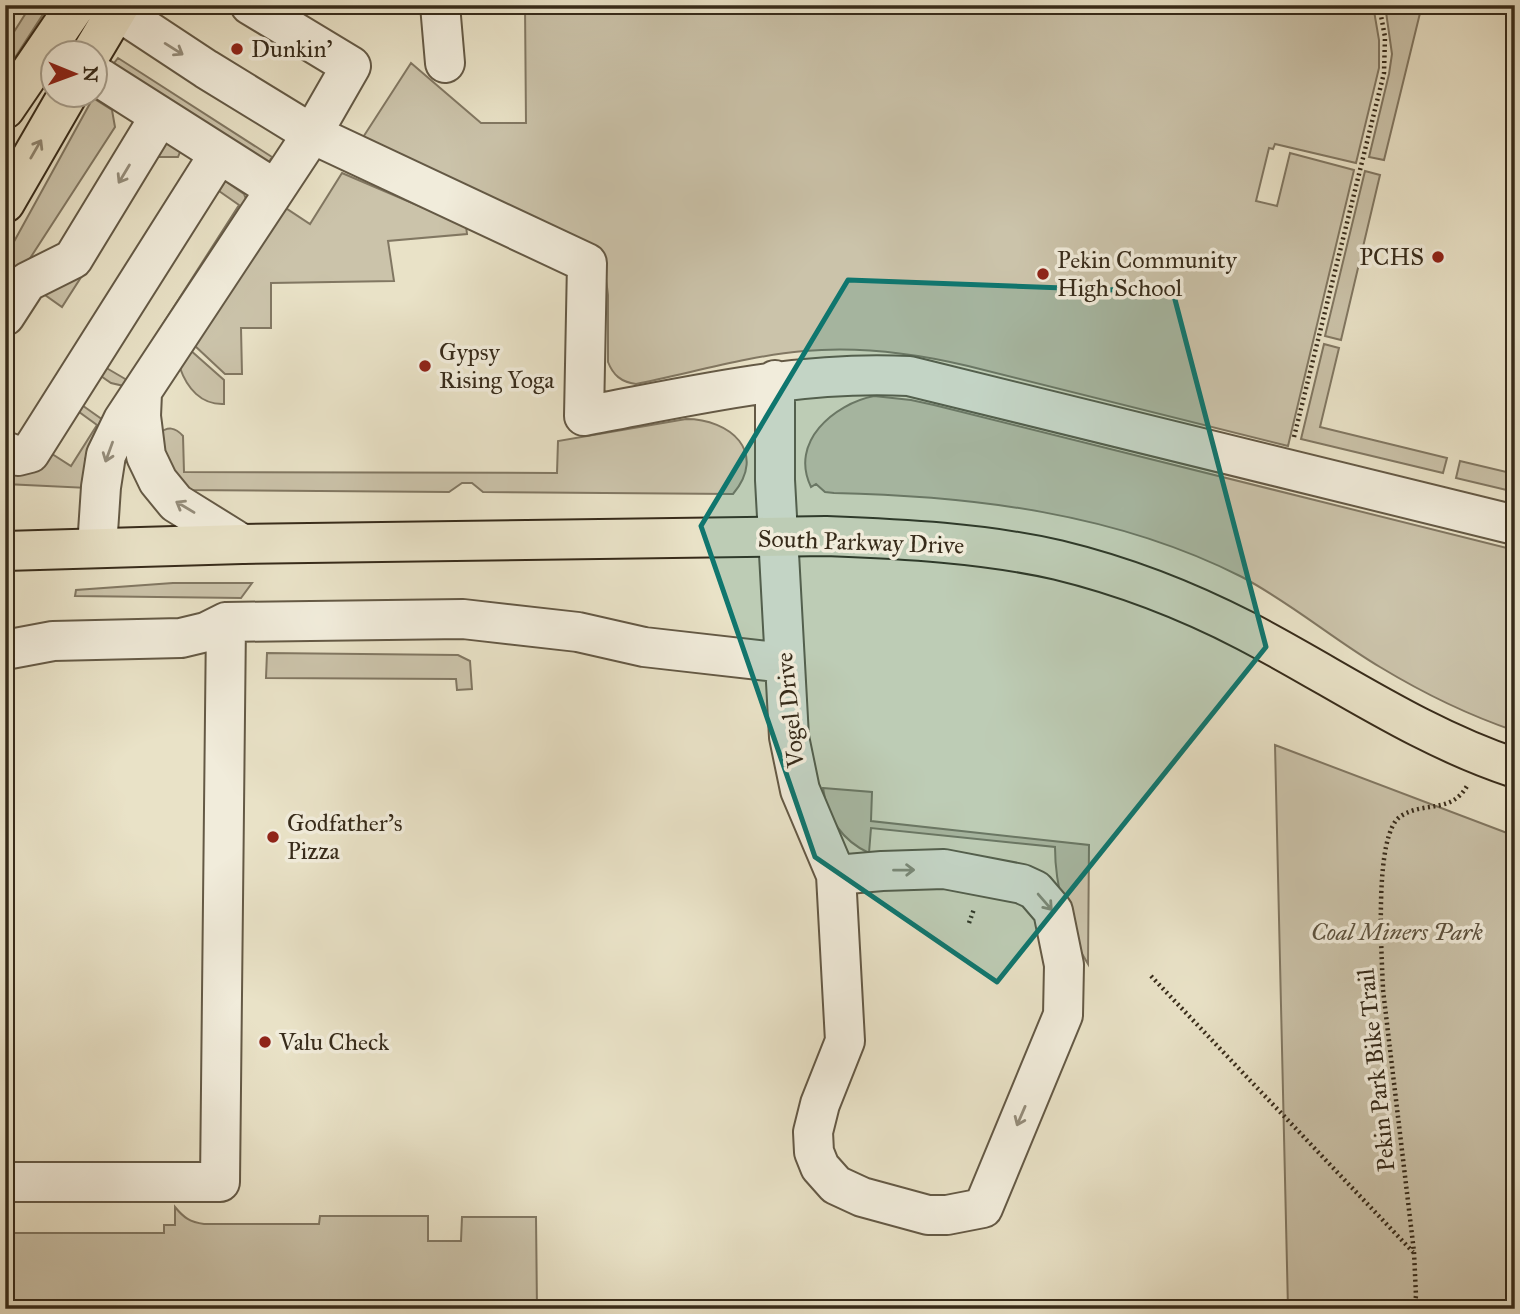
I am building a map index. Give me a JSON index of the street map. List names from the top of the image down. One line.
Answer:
{"streets":{"main road":["South Parkway Drive"],"street":["Vogel Drive"],"path":["Pekin Park Bike Trail"]},"crossings":[["South Parkway Drive","Vogel Drive"],["South Parkway Drive","Pekin Park Bike Trail"]],"parks":["Coal Miners Park"],"places":["Dunkin'","PCHS","Pekin Community High School","Gypsy Rising Yoga","Godfather's Pizza","Valu Check"],"north":"right"}
